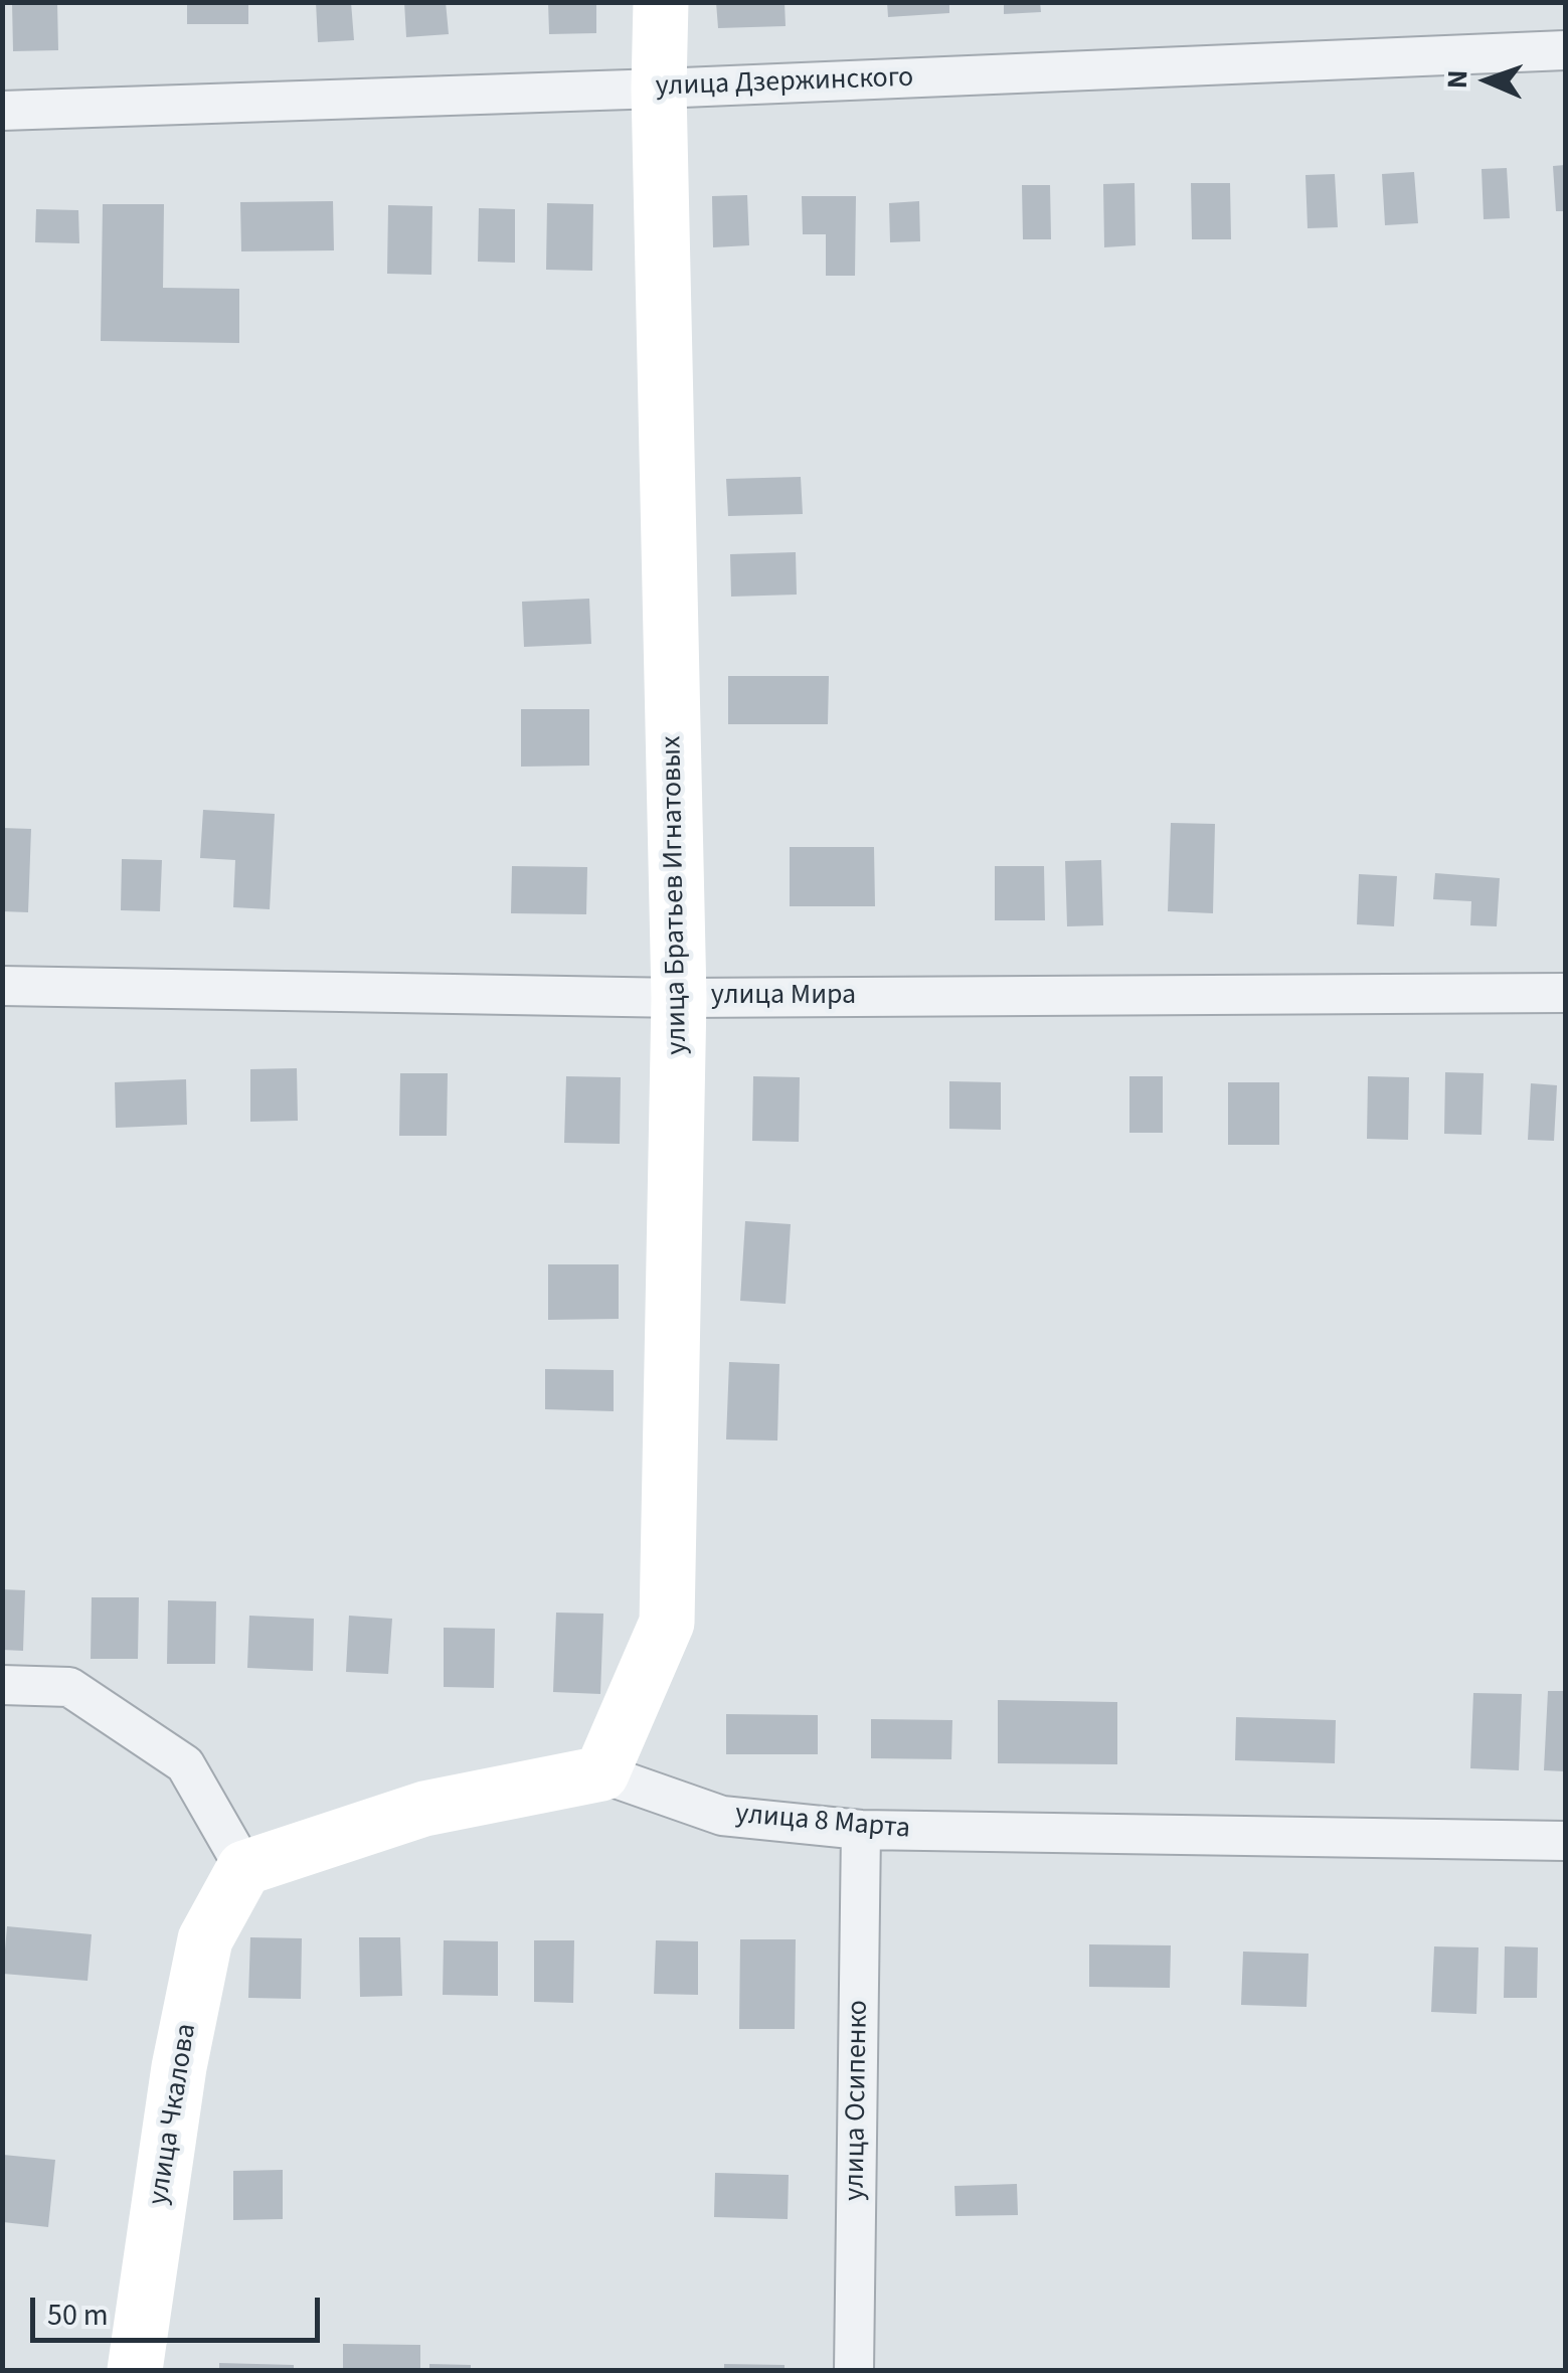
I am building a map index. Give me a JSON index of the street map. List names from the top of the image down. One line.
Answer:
{"streets":{"street":["улица Дзержинского","улица Братьев Игнатовых","улица Мира","улица 8 Марта","улица Осипенко","улица Чкалова"]},"crossings":[["улица Дзержинского","улица Братьев Игнатовых"],["улица Братьев Игнатовых","улица Мира"],["улица Братьев Игнатовых","улица 8 Марта"],["улица 8 Марта","улица Осипенко"],["улица 8 Марта","улица Чкалова"]],"scale_bar":"50 m","north":"left"}
